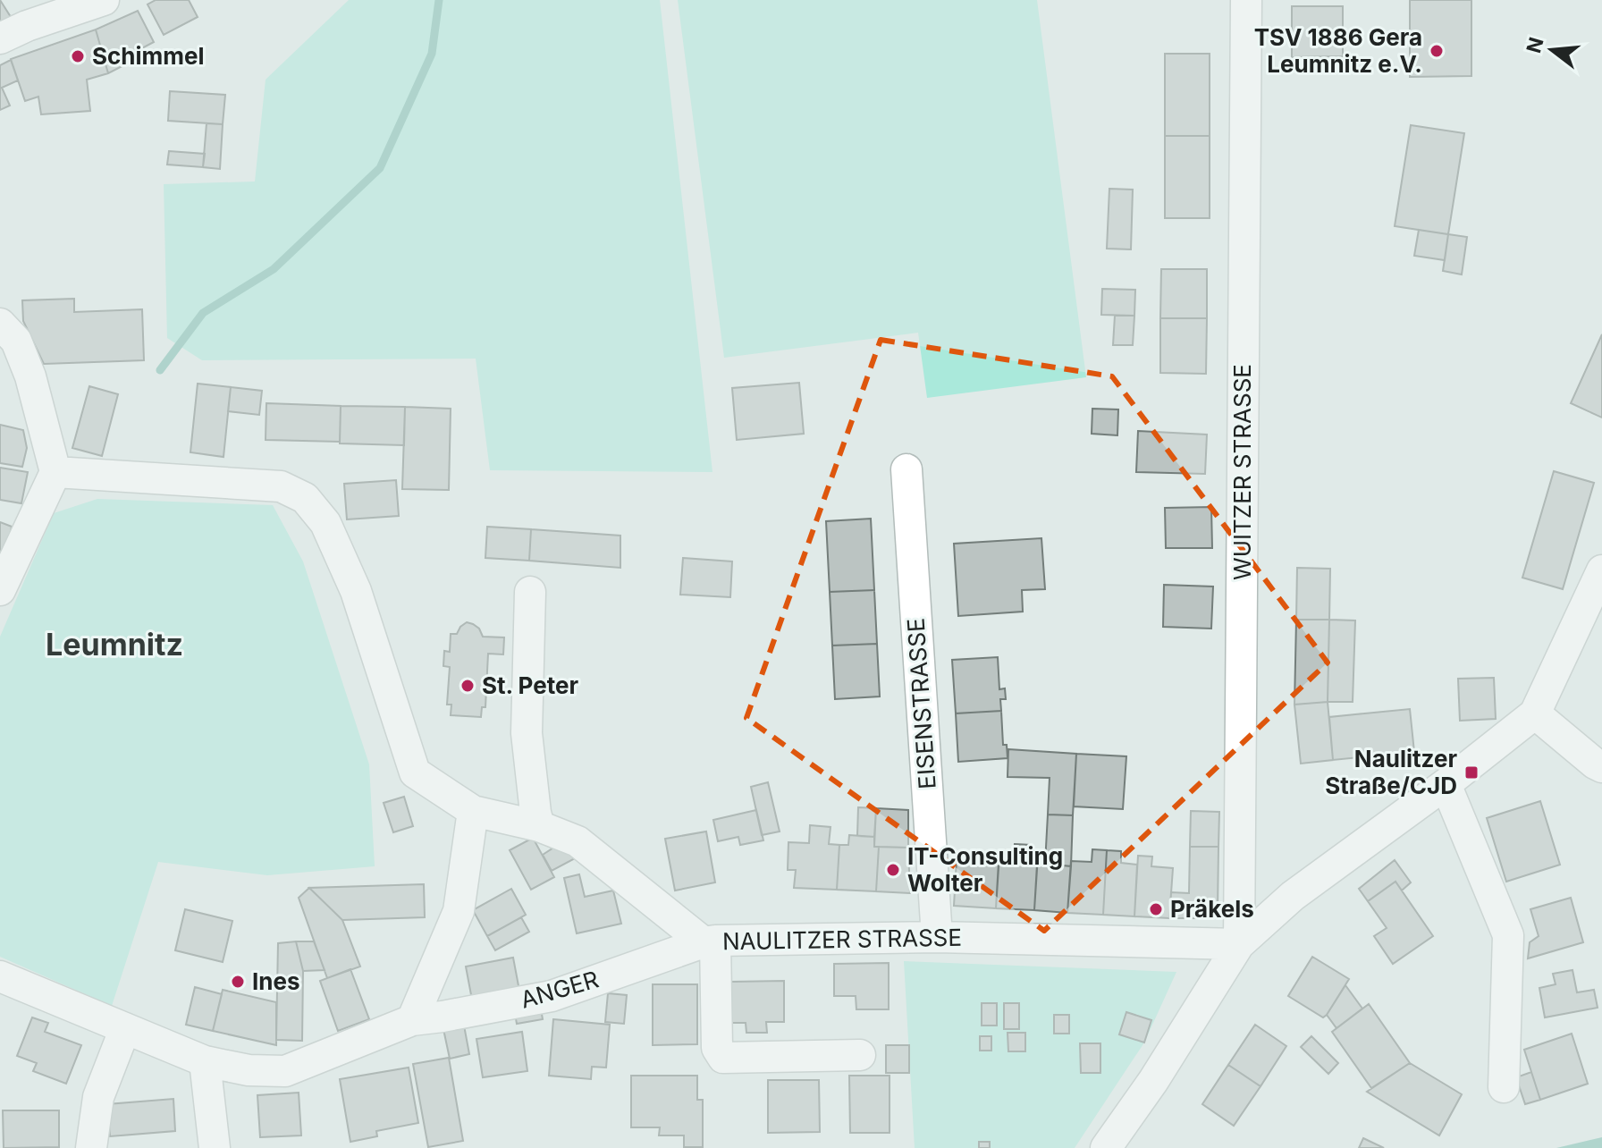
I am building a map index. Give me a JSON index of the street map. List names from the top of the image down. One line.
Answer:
{"streets":{"street":["WUITZER STRASSE","EISENSTRASSE","NAULITZER STRASSE","ANGER"]},"crossings":[["WUITZER STRASSE","NAULITZER STRASSE"],["EISENSTRASSE","NAULITZER STRASSE"],["NAULITZER STRASSE","ANGER"]],"districts":["Leumnitz"],"places":{"other":["TSV 1886 Gera Leumnitz e.V.","Schimmel","St. Peter","IT-Consulting Wolter","Präkels","Ines"],"transit":["Naulitzer Straße/CJD"]},"north":"left"}
